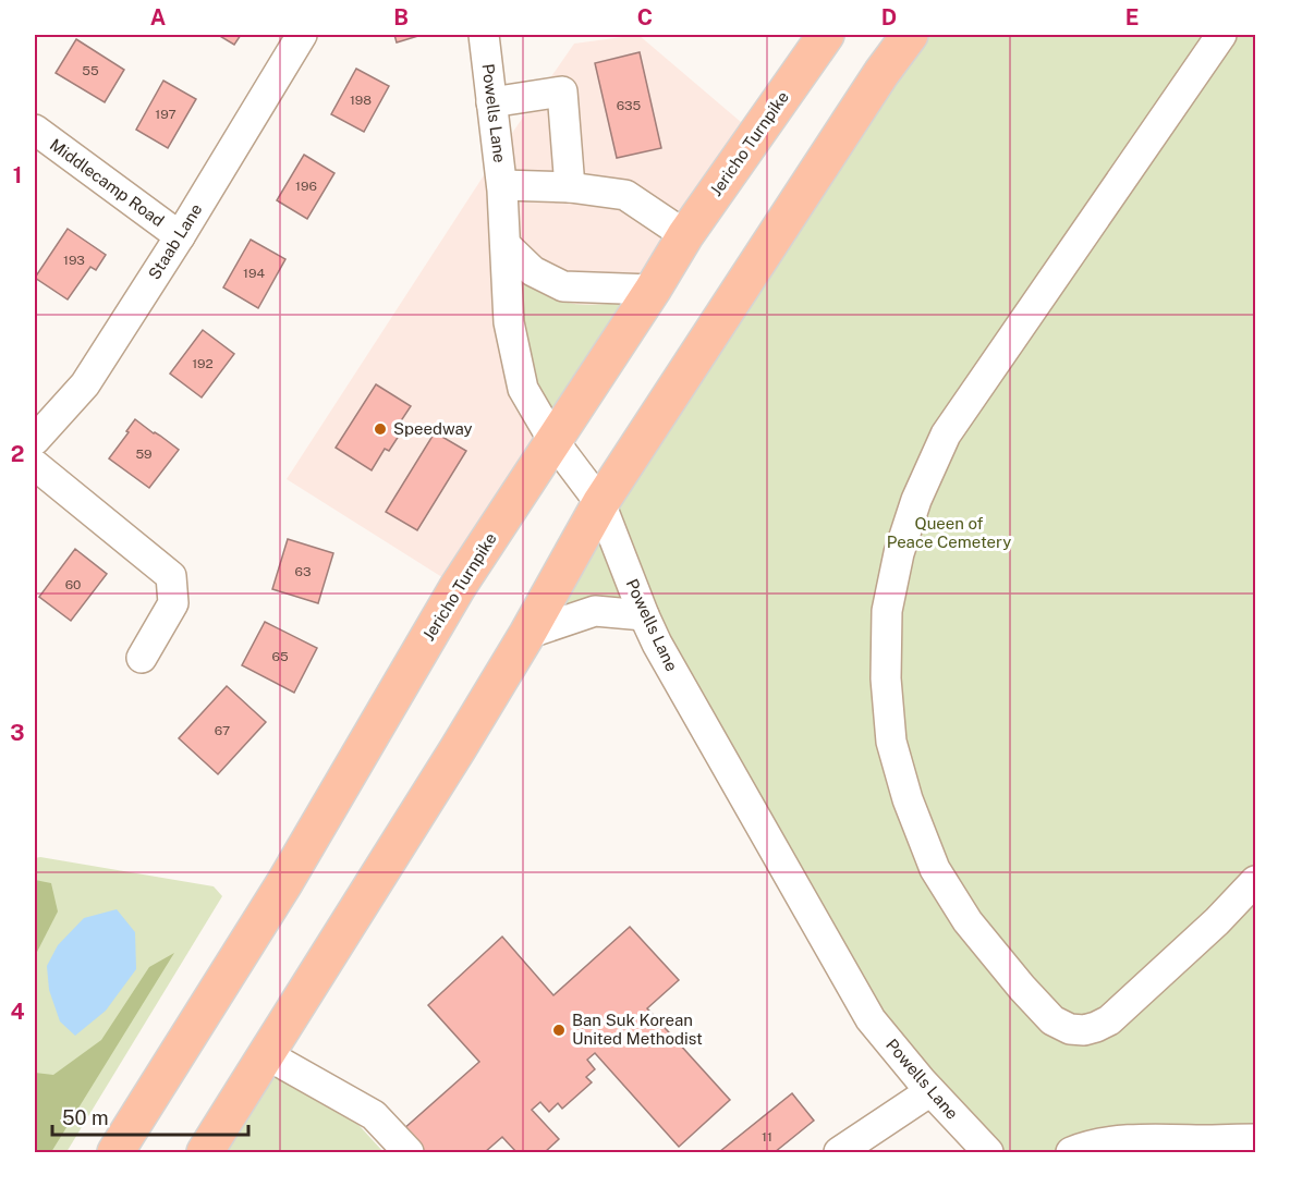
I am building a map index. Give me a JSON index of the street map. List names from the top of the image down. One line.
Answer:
{"streets":{"main road":["Jericho Turnpike"],"street":["Powells Lane","Middlecamp Road","Staab Lane"]},"crossings":[["Powells Lane","Jericho Turnpike"],["Middlecamp Road","Staab Lane"]],"parks":["Queen of Peace Cemetery"],"places":["Speedway","Ban Suk Korean United Methodist"],"house_numbers":["55","198","635","197","196","193","194","192","59","63","60","65","67","11"],"scale_bar":"50 m","grid":{"columns":["A","B","C","D","E"],"rows":["1","2","3","4"]}}
